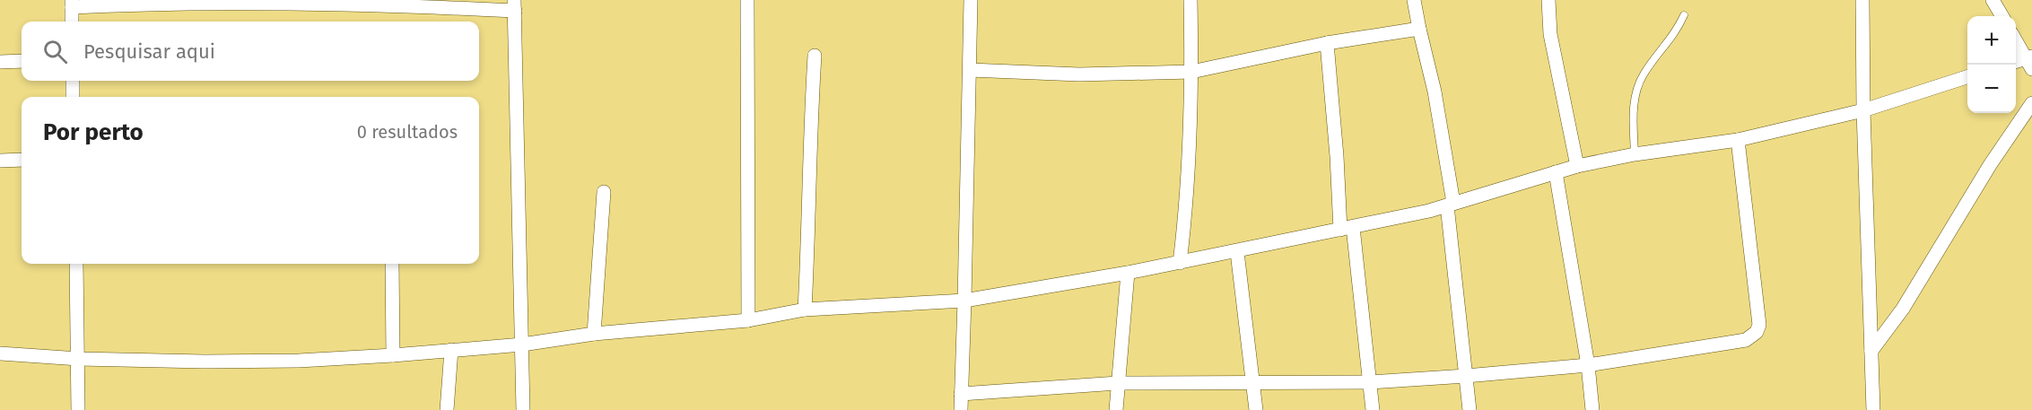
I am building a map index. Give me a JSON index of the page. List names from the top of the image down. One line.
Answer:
{"page":{"map_buttons":["+","−"],"search":"Pesquisar aqui","heading":["Por perto","0 resultados"]}}
